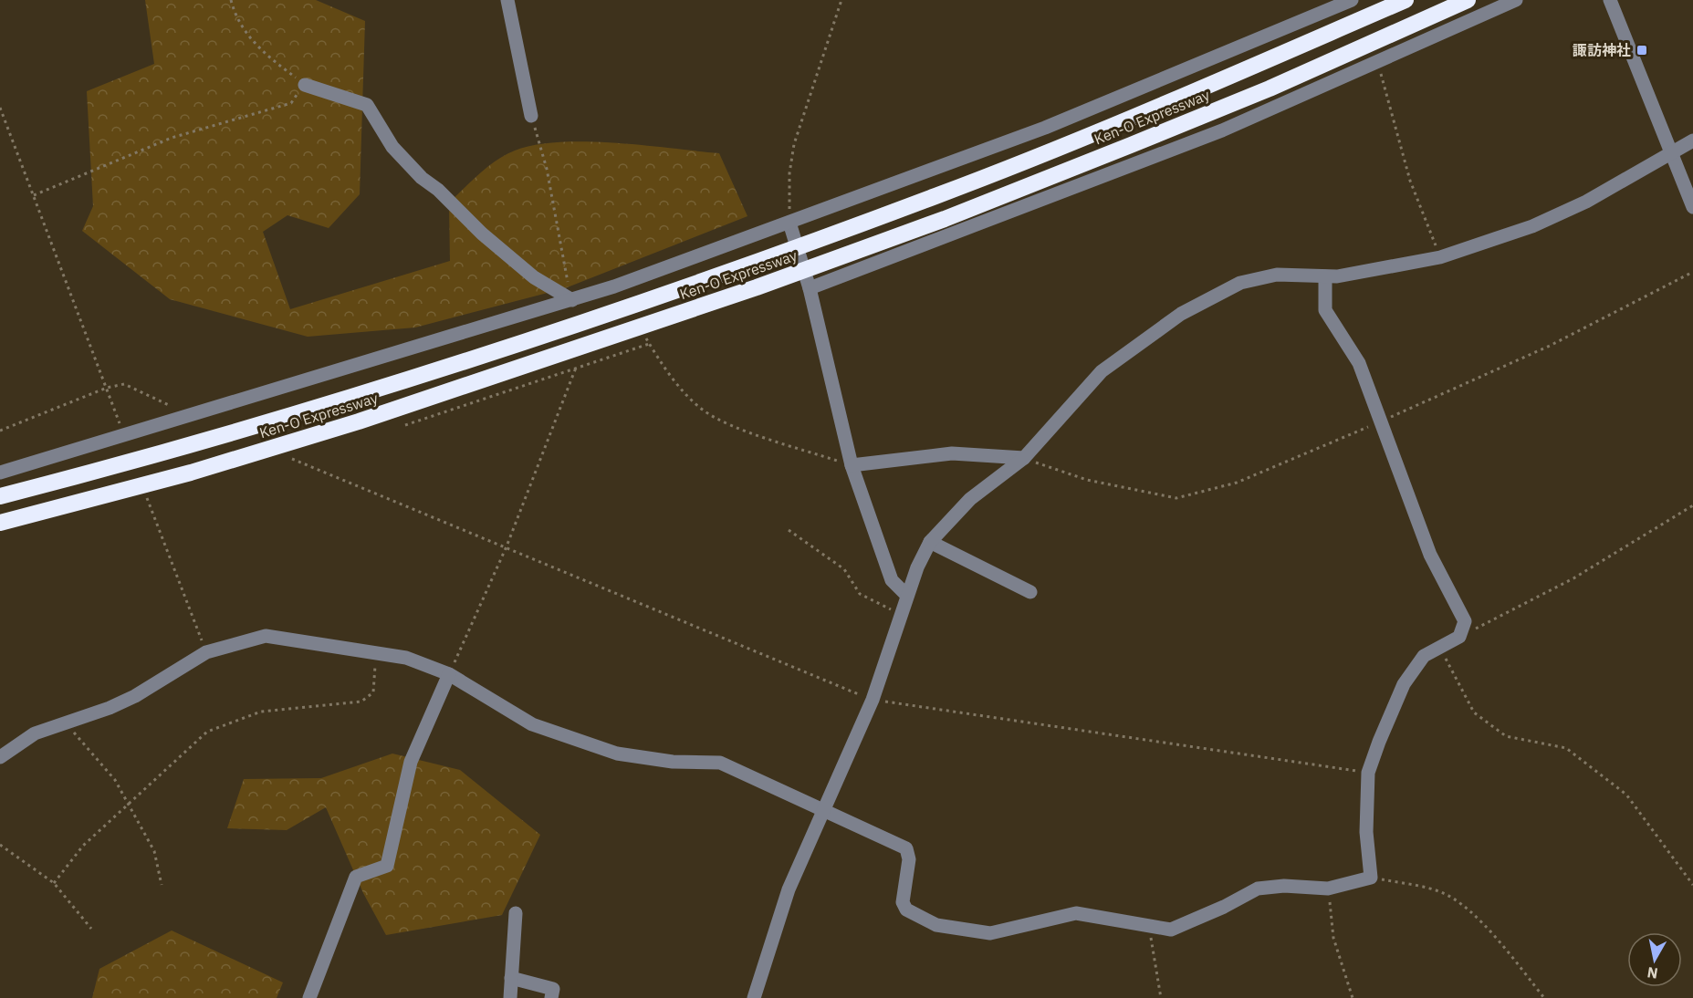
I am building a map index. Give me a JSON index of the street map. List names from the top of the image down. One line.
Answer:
{"streets":{"highway":["Ken-O Expressway"]},"places":{"transit":["諏訪神社"]},"north":"bottom"}
